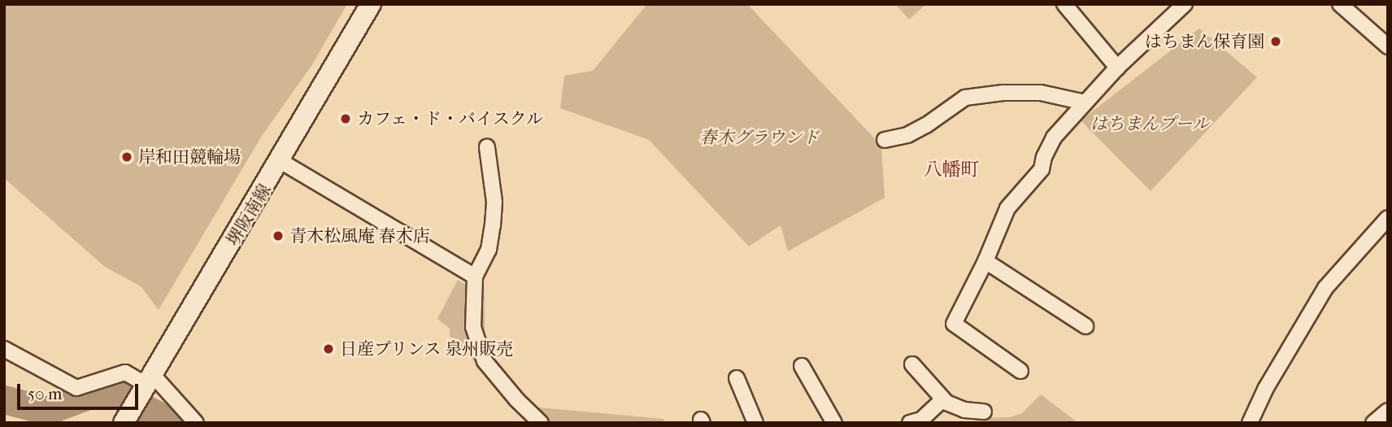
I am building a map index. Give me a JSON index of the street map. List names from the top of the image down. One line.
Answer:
{"streets":{"main road":["堺阪南線"]},"districts":["八幡町"],"parks":["はちまんプール","春木グラウンド"],"places":["はちまん保育園","カフェ・ド・バイスクル","岸和田競輪場","青木松風庵 春木店","日産プリンス 泉州販売"],"scale_bar":"50 m"}
